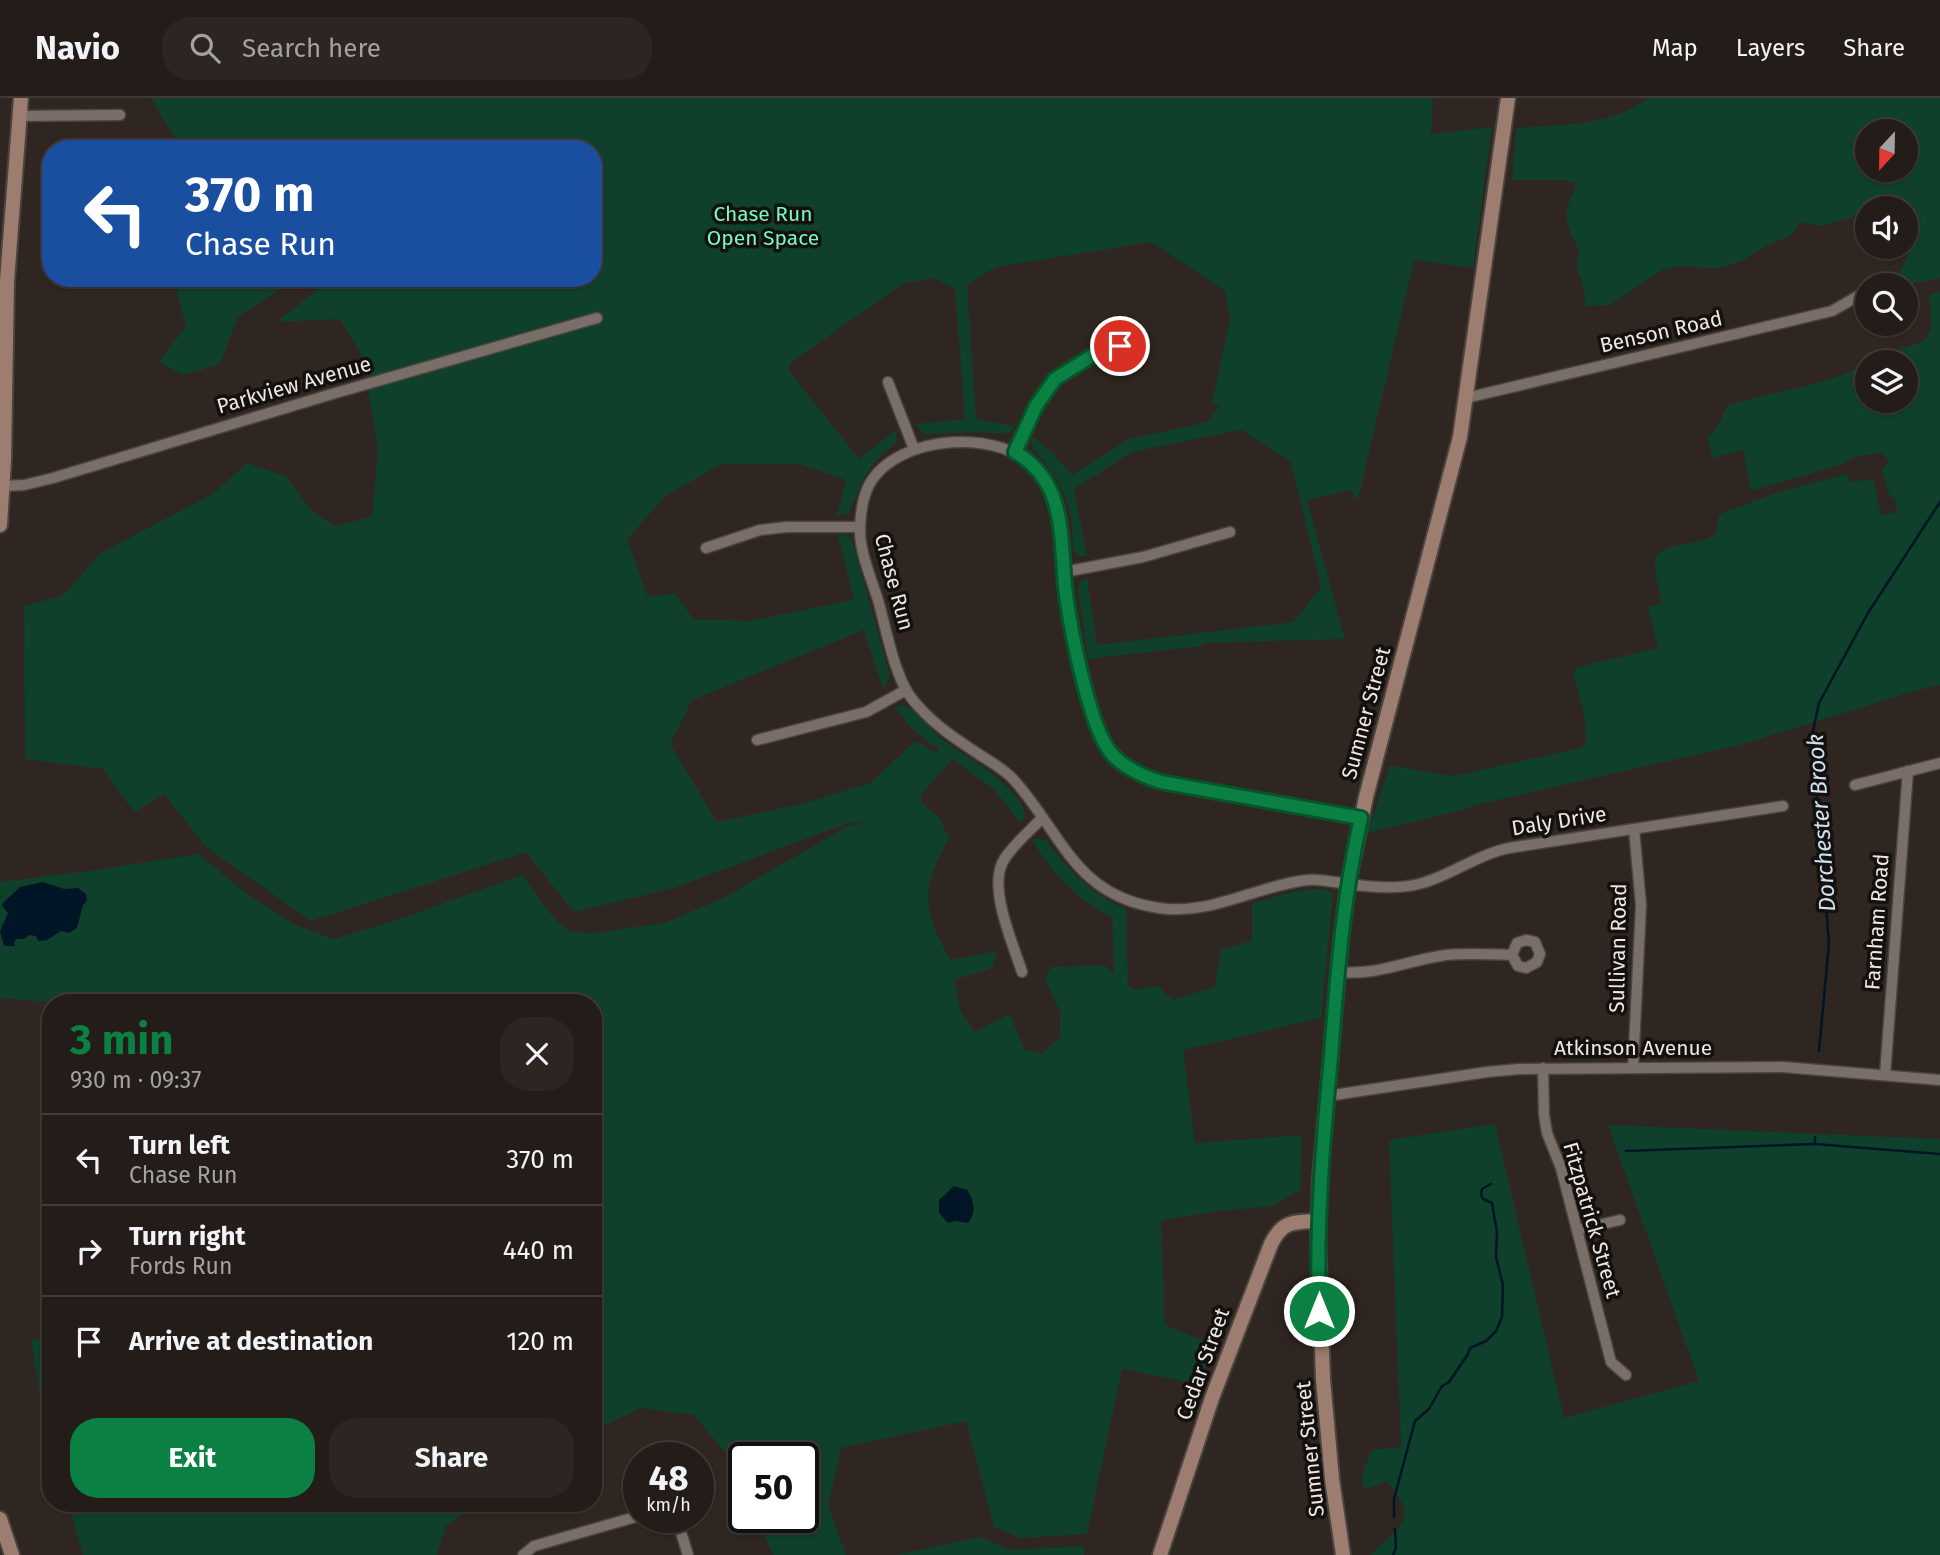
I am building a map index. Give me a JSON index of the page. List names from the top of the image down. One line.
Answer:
{"streets":{"main road":["Sumner Street","Cedar Street"],"street":["Benson Road","Parkview Avenue","Chase Run","Daly Drive","Farnham Road","Sullivan Road","Atkinson Avenue","Fitzpatrick Street"]},"crossings":[["Benson Road","Sumner Street"],["Chase Run","Sumner Street"],["Chase Run","Daly Drive"],["Sumner Street","Daly Drive"],["Sumner Street","Atkinson Avenue"],["Sumner Street","Cedar Street"],["Daly Drive","Sullivan Road"],["Farnham Road","Atkinson Avenue"],["Sullivan Road","Atkinson Avenue"],["Atkinson Avenue","Fitzpatrick Street"]],"water":["Dorchester Brook"],"parks":["Chase Run Open Space"],"north":"bottom","page":{"header":"Navio","search":"Search here","nav":["Map","Layers","Share"],"turn":["370 m","Chase Run"],"heading":["3 min","930 m · 09:37"],"list":[{"name":"Turn left","note":"Chase Run","value":"370 m"},{"name":"Turn right","note":"Fords Run","value":"440 m"},{"name":"Arrive at destination","value":"120 m"}],"buttons":["Exit","Share"],"speed":"48 km/h","limit":"50"}}
